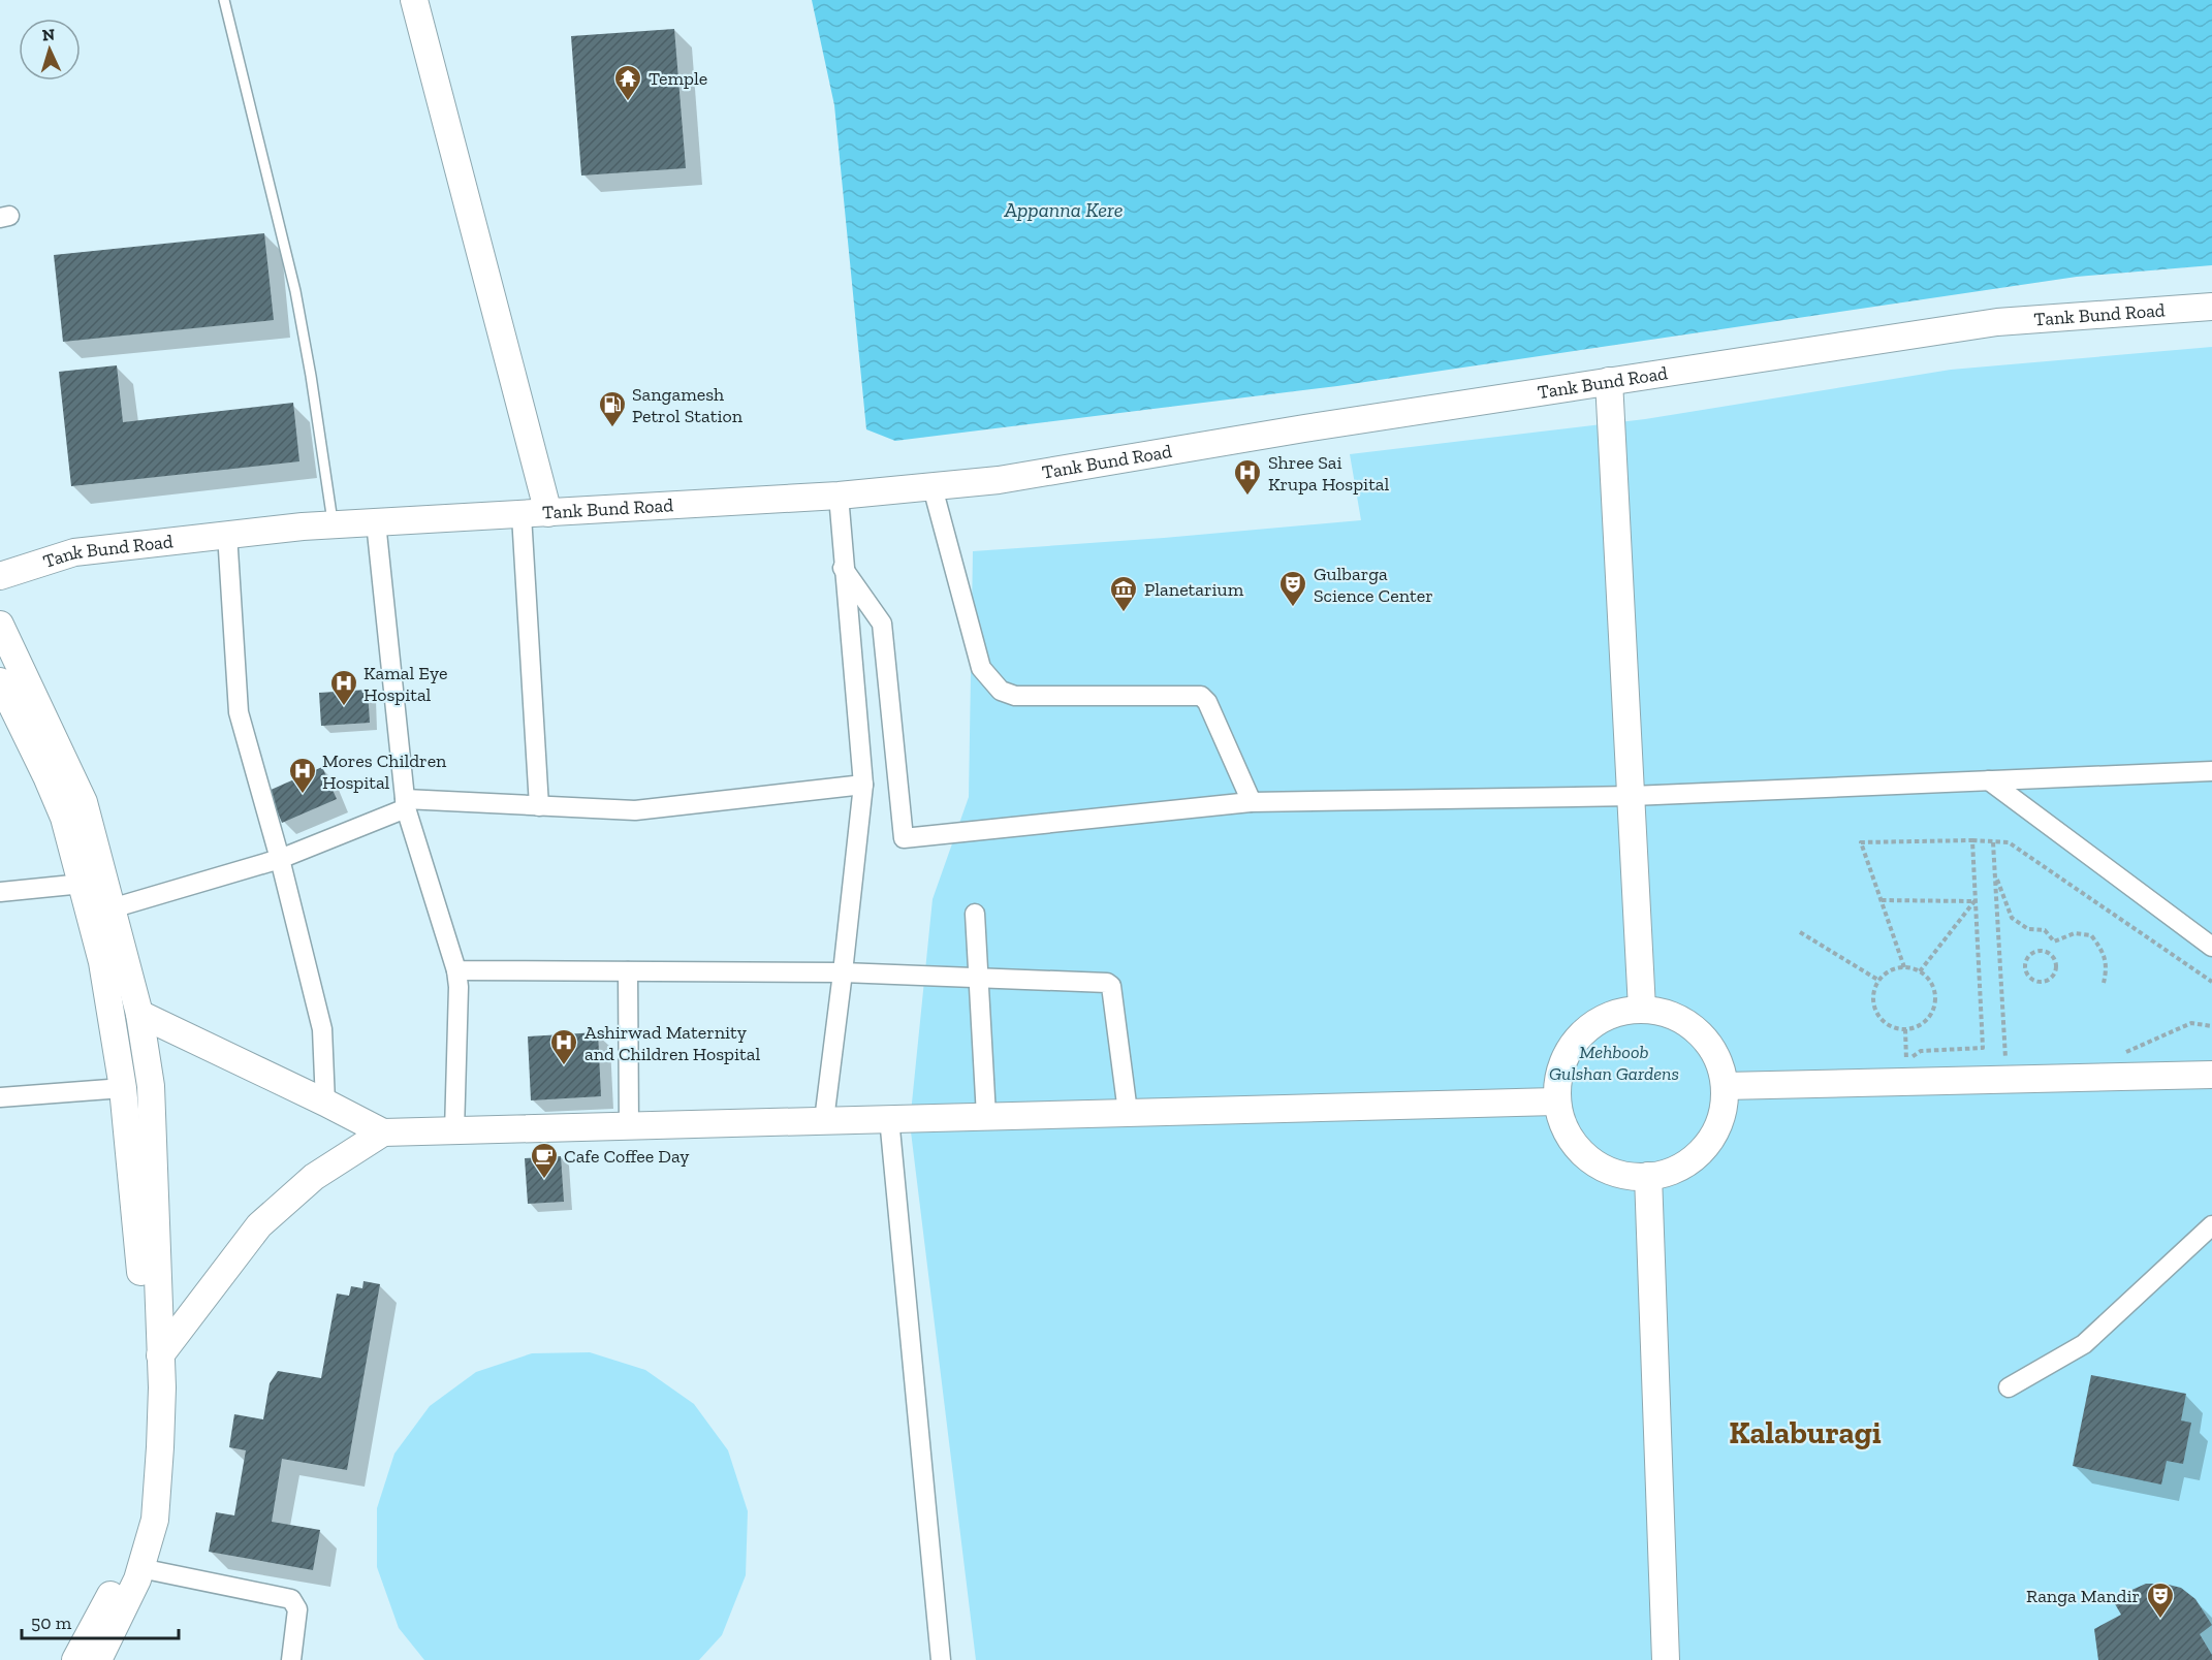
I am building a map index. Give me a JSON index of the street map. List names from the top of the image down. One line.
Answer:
{"streets":{"street":["Tank Bund Road"]},"districts":["Kalaburagi"],"water":["Appanna Kere"],"parks":["Mehboob Gulshan Gardens"],"places":{"temple":["Temple"],"fuel station":["Sangamesh Petrol Station"],"hospital":["Shree Sai Krupa Hospital","Kamal Eye Hospital","Mores Children Hospital","Ashirwad Maternity and Children Hospital"],"theatre":["Gulbarga Science Center","Ranga Mandir"],"museum":["Planetarium"],"cafe":["Cafe Coffee Day"]},"scale_bar":"50 m","north":"top"}
